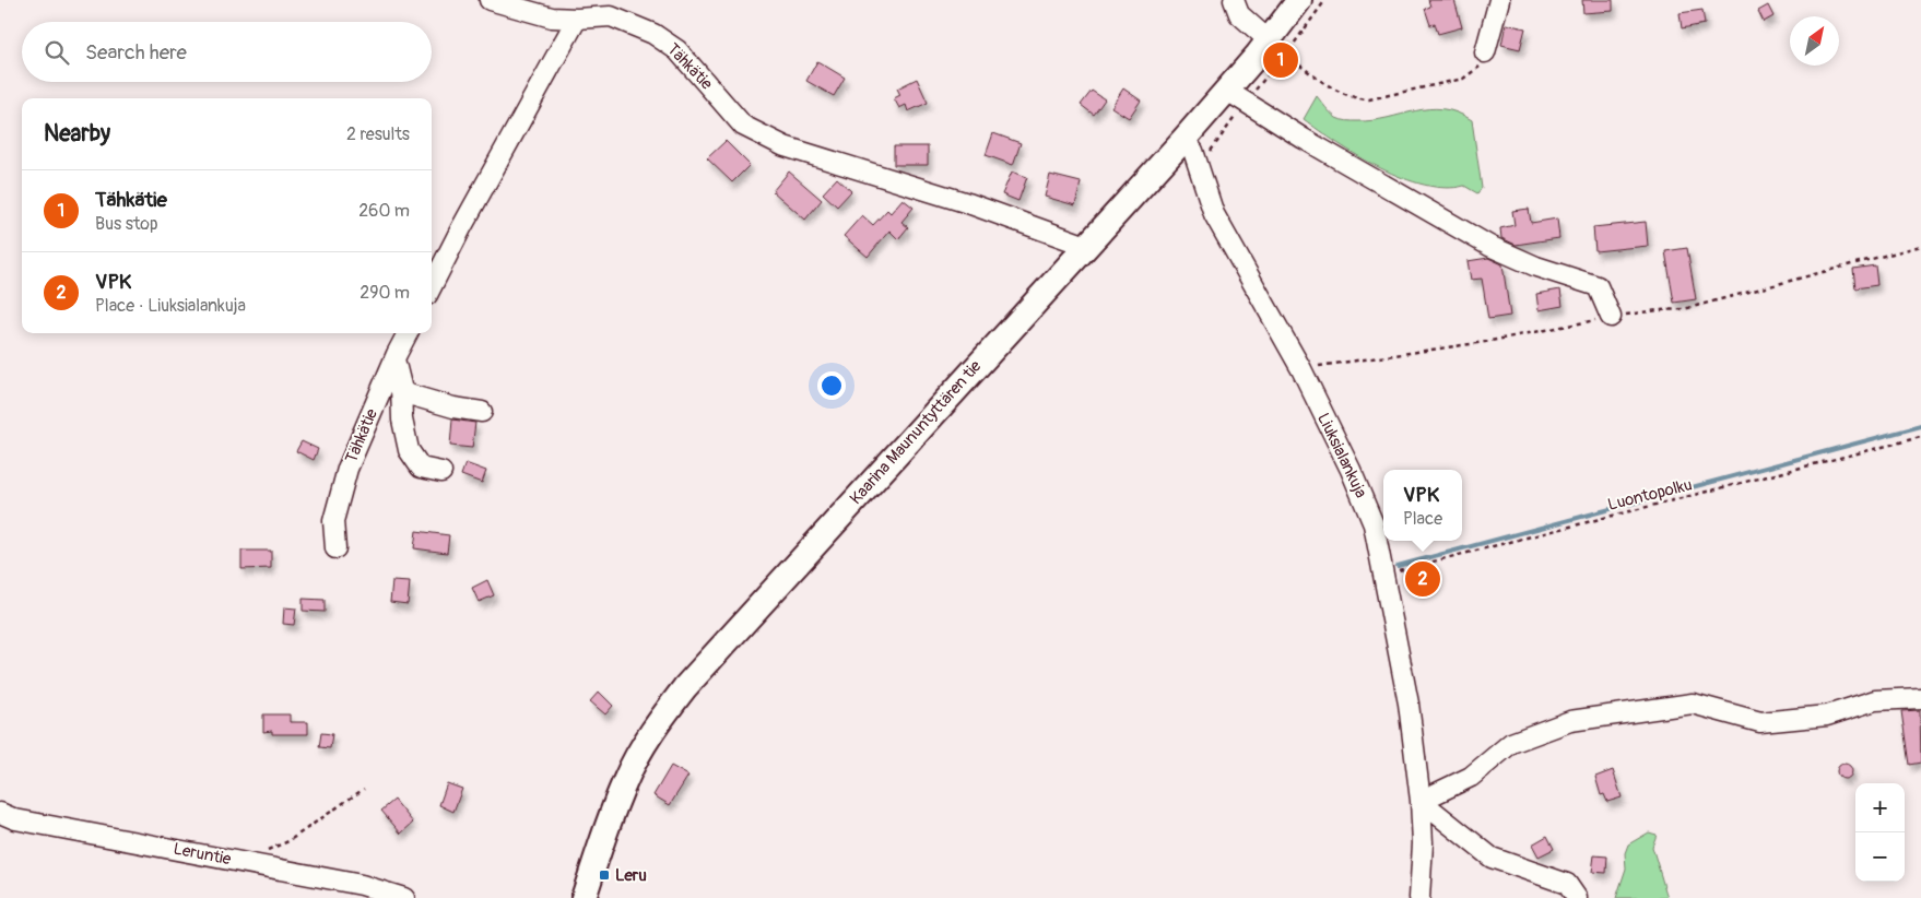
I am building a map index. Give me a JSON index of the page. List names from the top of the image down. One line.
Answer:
{"streets":{"main road":["Kaarina Maununtyttären tie"],"street":["Tähkätie","Liuksialankuja","Leruntie"],"path":["Luontopolku"]},"crossings":[["Tähkätie","Kaarina Maununtyttären tie"],["Kaarina Maununtyttären tie","Liuksialankuja"],["Liuksialankuja","Luontopolku"]],"places":{"transit":["Leru"]},"north":"top right","page":{"search":"Search here","pins":["1","2"],"heading":["Nearby","2 results"],"list":[{"mark":"1","name":"Tähkätie","note":"Bus stop","value":"260 m"},{"mark":"2","name":"VPK","note":"Place · Liuksialankuja","value":"290 m"}],"popup":["VPK","Place"],"map_buttons":["+","−"]}}
